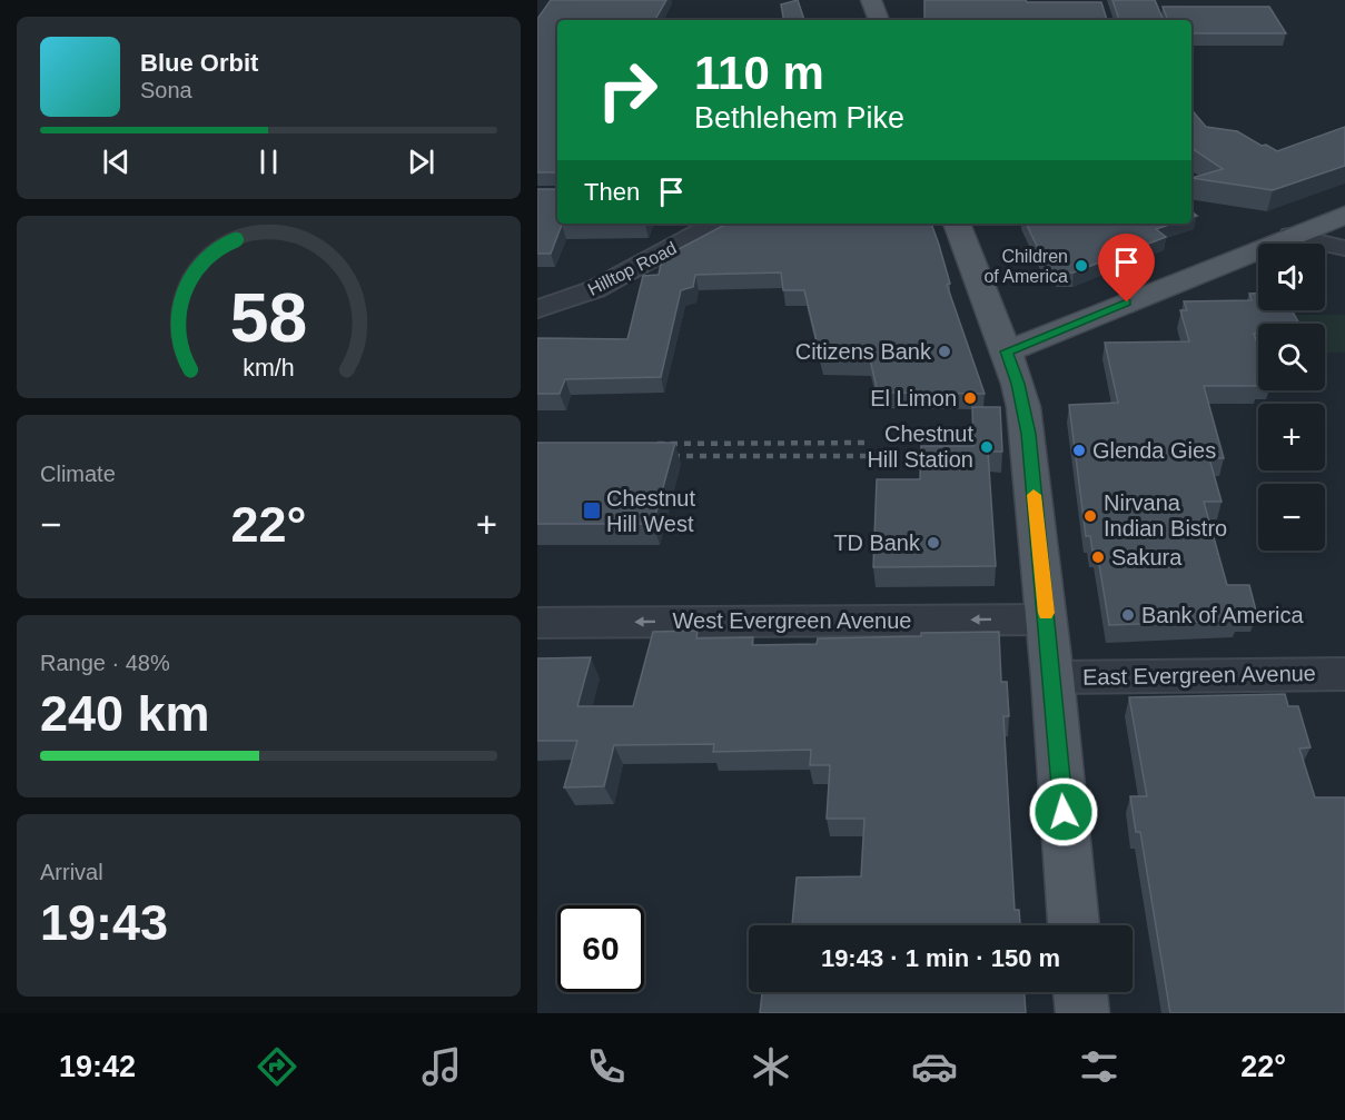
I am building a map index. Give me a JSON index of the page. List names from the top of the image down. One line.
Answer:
{"streets":{"street":["Hilltop Road","West Evergreen Avenue","East Evergreen Avenue"]},"one_way":["West Evergreen Avenue"],"places":{"other":["Children of America","Citizens Bank","El Limon","Chestnut Hill Station","Glenda Gies","Nirvana Indian Bistro","TD Bank","Sakura","Bank of America"],"transit":["Chestnut Hill West"]},"page":{"turn":["110 m","Bethlehem Pike"],"song":["Blue Orbit","Sona"],"then":"Then","map_buttons":["+","−"],"tile":["Climate",["Range · 48%","240 km"],["Arrival","19:43"]],"heat":["−","22°","+"],"limit":"60","trip":"19:43 · 1 min · 150 m","tabs":["19:42","22°"],"gauge":["58","km/h"]}}
